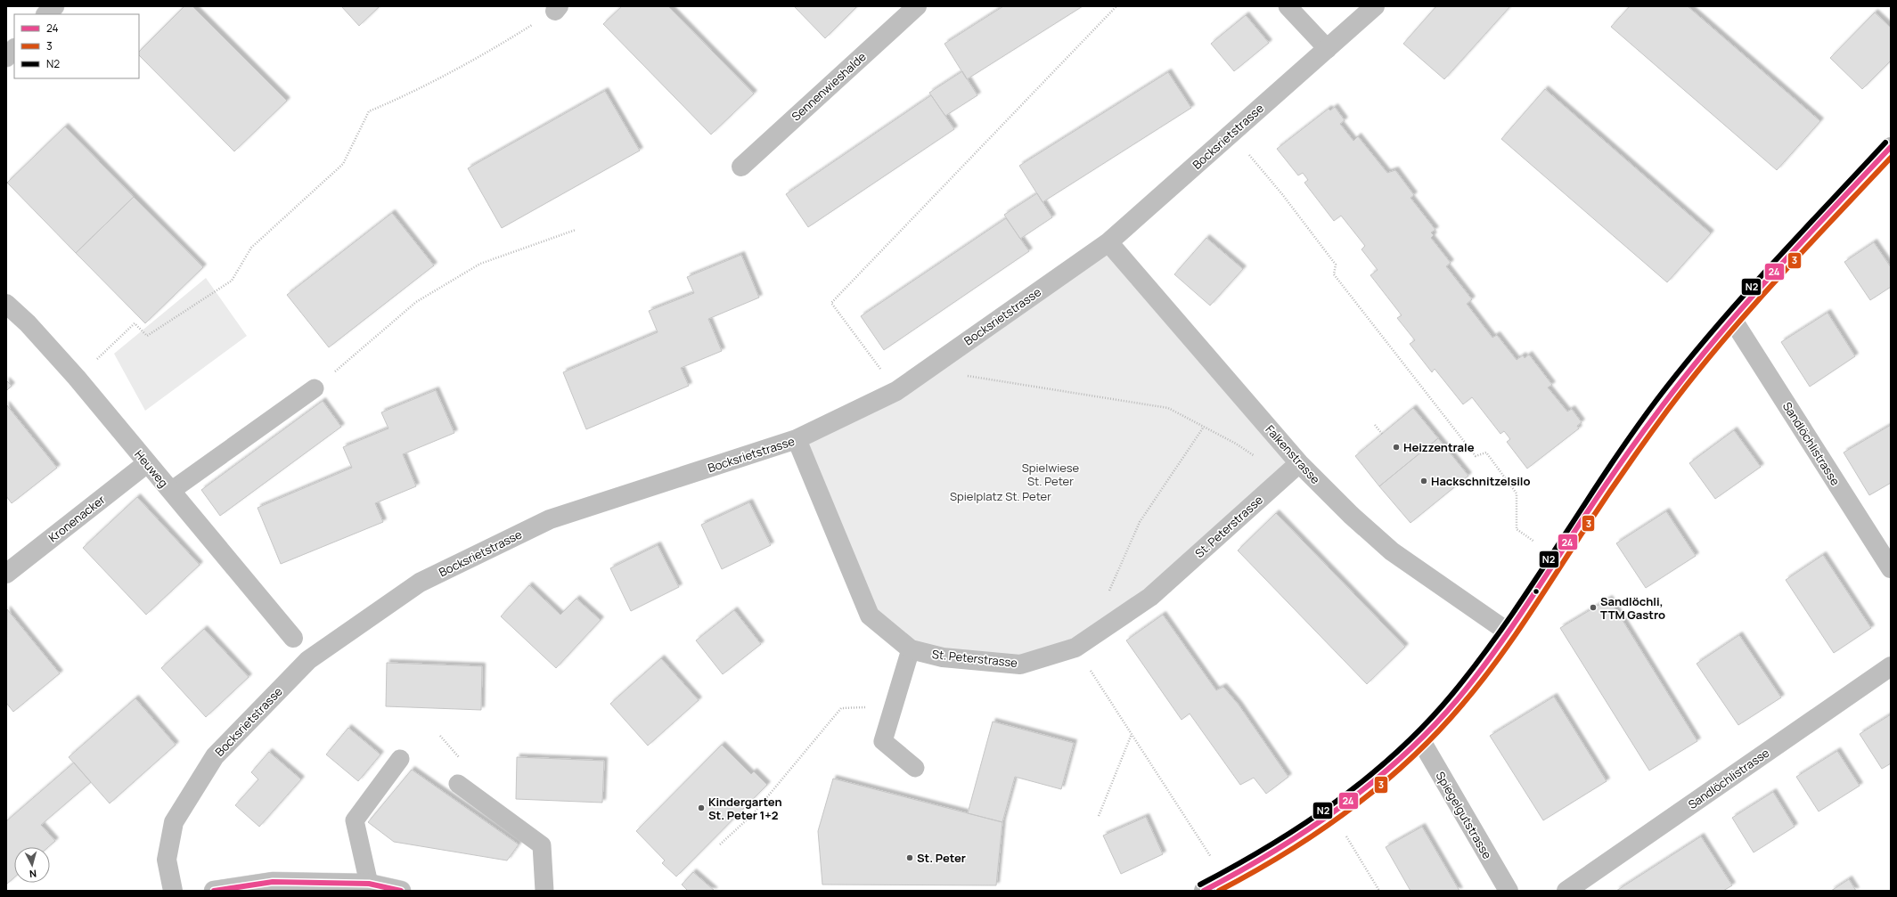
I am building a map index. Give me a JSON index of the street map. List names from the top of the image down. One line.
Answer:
{"streets":{"street":["Sennenwieshalde","Bocksrietstrasse","Sandlöchlistrasse","Falkenstrasse","Heuweg","Kronenacker","St. Peterstrasse","Spiegelgutstrasse"]},"crossings":[["Bocksrietstrasse","Falkenstrasse"],["Bocksrietstrasse","St. Peterstrasse"],["Falkenstrasse","St. Peterstrasse"],["Heuweg","Kronenacker"]],"parks":["Spielwiese St. Peter","Spielplatz St. Peter"],"places":["Heizzentrale","Hackschnitzelsilo","Sandlöchli, TTM Gastro","Kindergarten St. Peter 1+2","St. Peter"],"lines":["transit line N2","transit line 24","transit line 3"],"legend":["24","3","N2"],"north":"bottom"}
